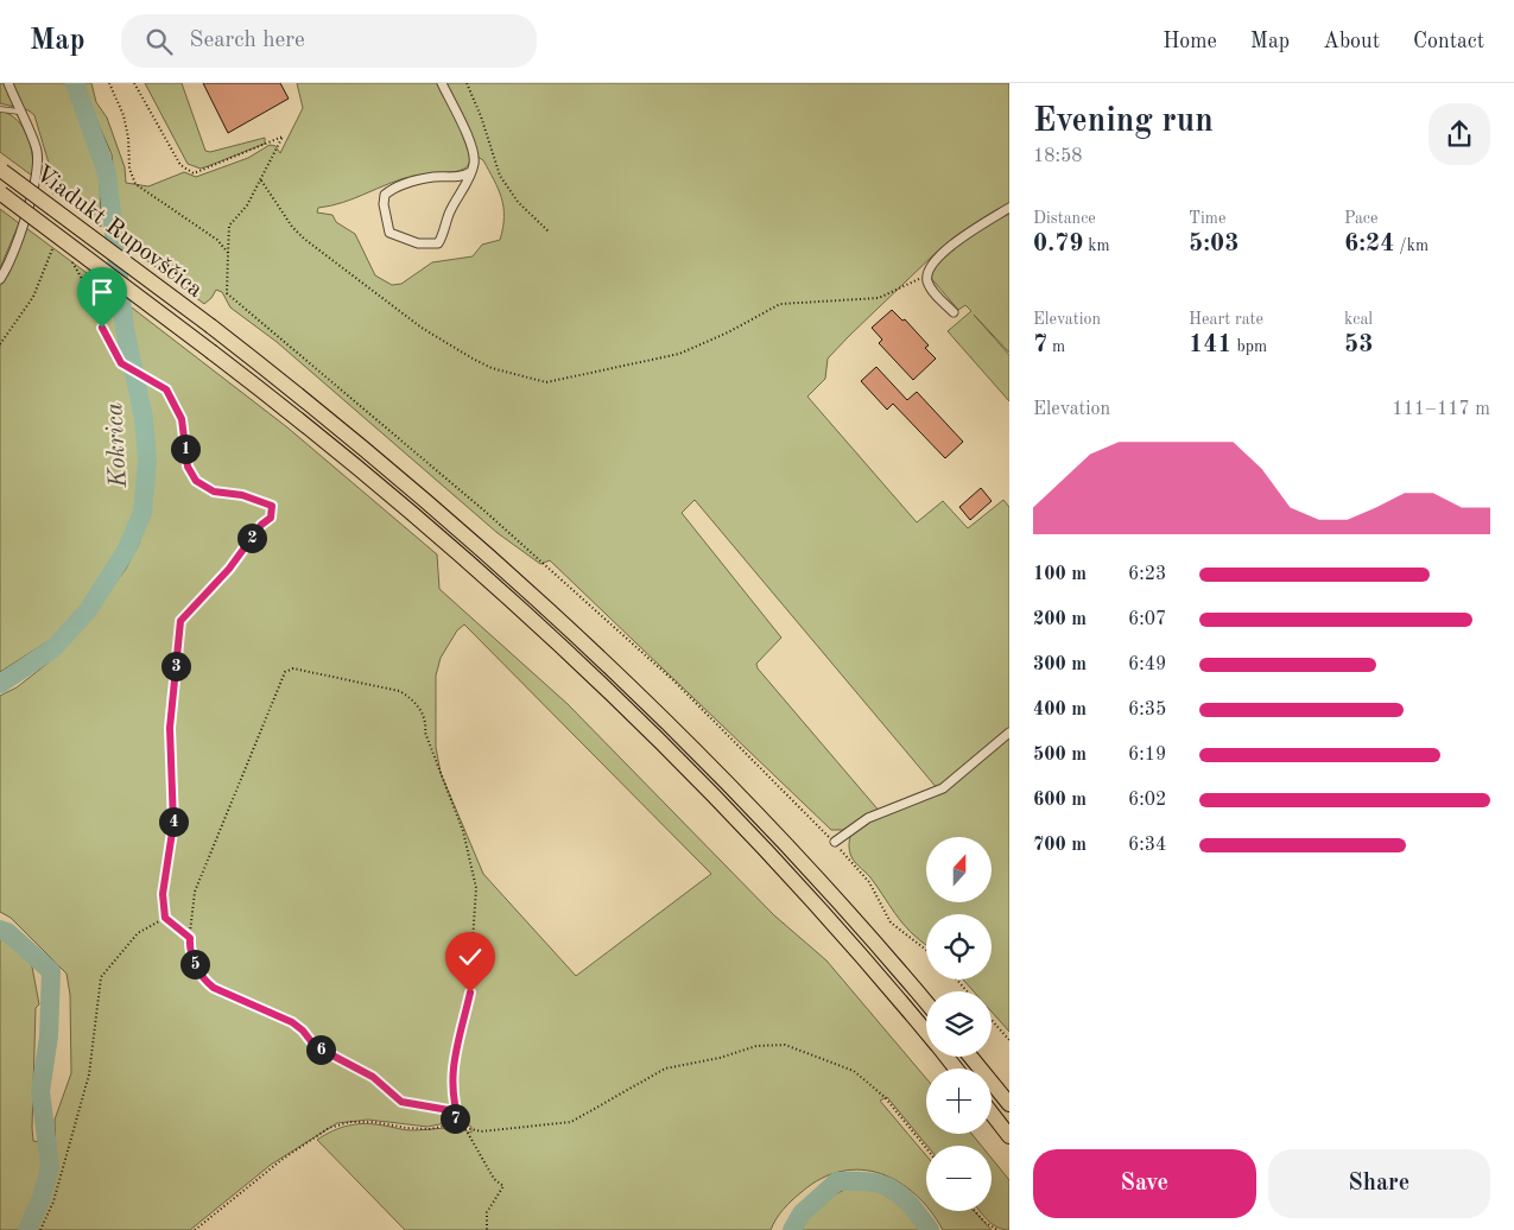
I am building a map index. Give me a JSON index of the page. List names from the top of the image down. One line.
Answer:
{"streets":{"highway":["Viadukt Rupovščica"]},"water":["Kokrica"],"north":"top","page":{"header":"Map","search":"Search here","nav":["Home","Map","About","Contact"],"heading":["Evening run","18:58"],"stats":[["Distance","0.79 km"],["Time","5:03"],["Pace","6:24 /km"],["Elevation","7 m"],["Heart rate","141 bpm"],["kcal","53"]],"chart":["Elevation","111–117 m"],"pins":["1","2","3","4","5","6","7"],"list":[{"name":"100 m","note":"6:23"},{"name":"200 m","note":"6:07"},{"name":"300 m","note":"6:49"},{"name":"400 m","note":"6:35"},{"name":"500 m","note":"6:19"},{"name":"600 m","note":"6:02"},{"name":"700 m","note":"6:34"}],"map_buttons":["+","−"],"buttons":["Save","Share"]}}
